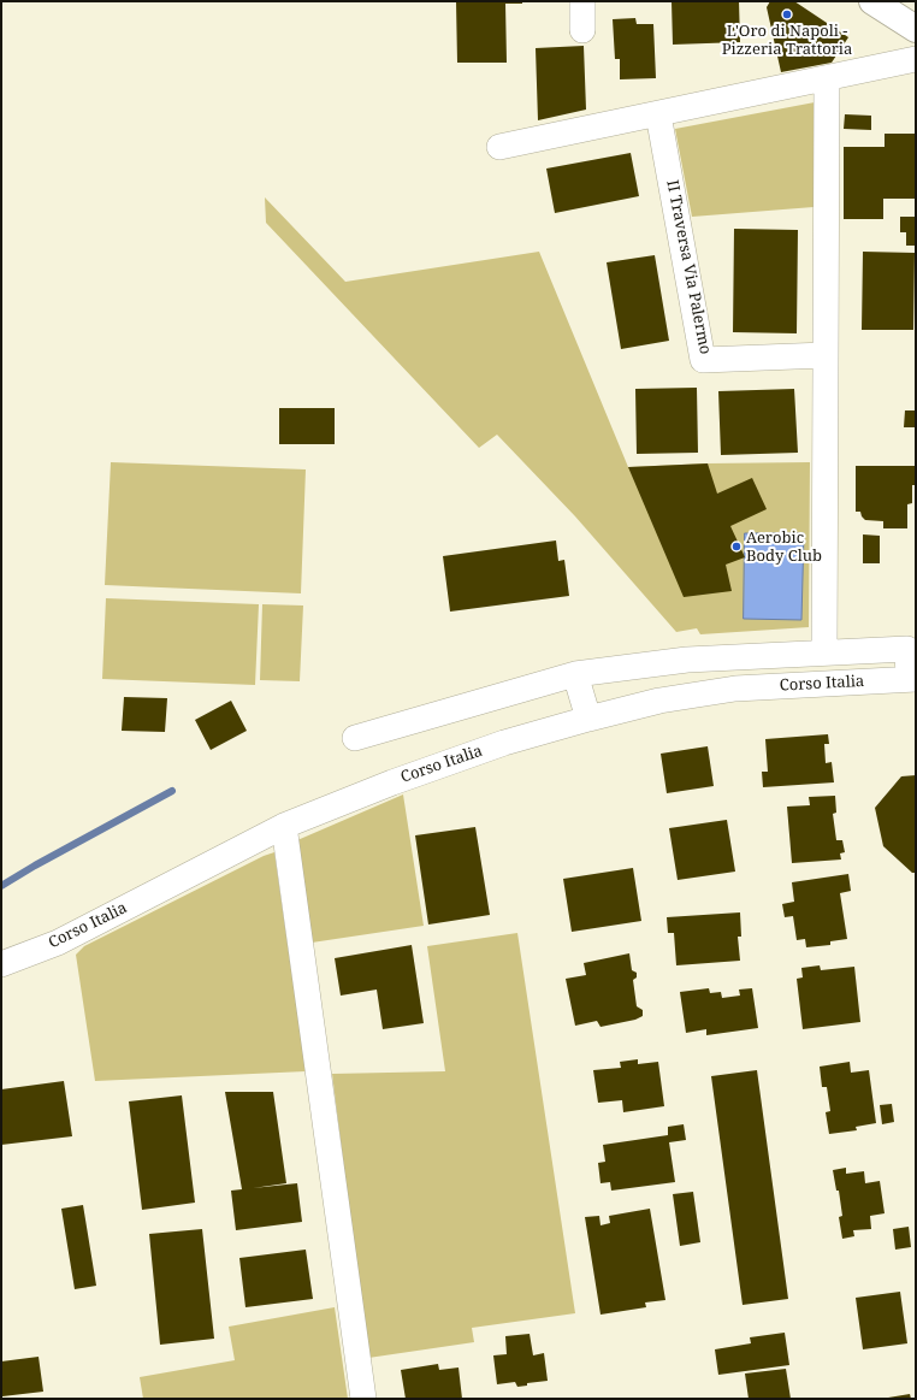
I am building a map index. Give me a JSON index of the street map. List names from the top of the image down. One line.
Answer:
{"streets":{"street":["II Traversa Via Palermo","Corso Italia"]},"places":["L'Oro di Napoli - Pizzeria Trattoria","Aerobic Body Club"]}
